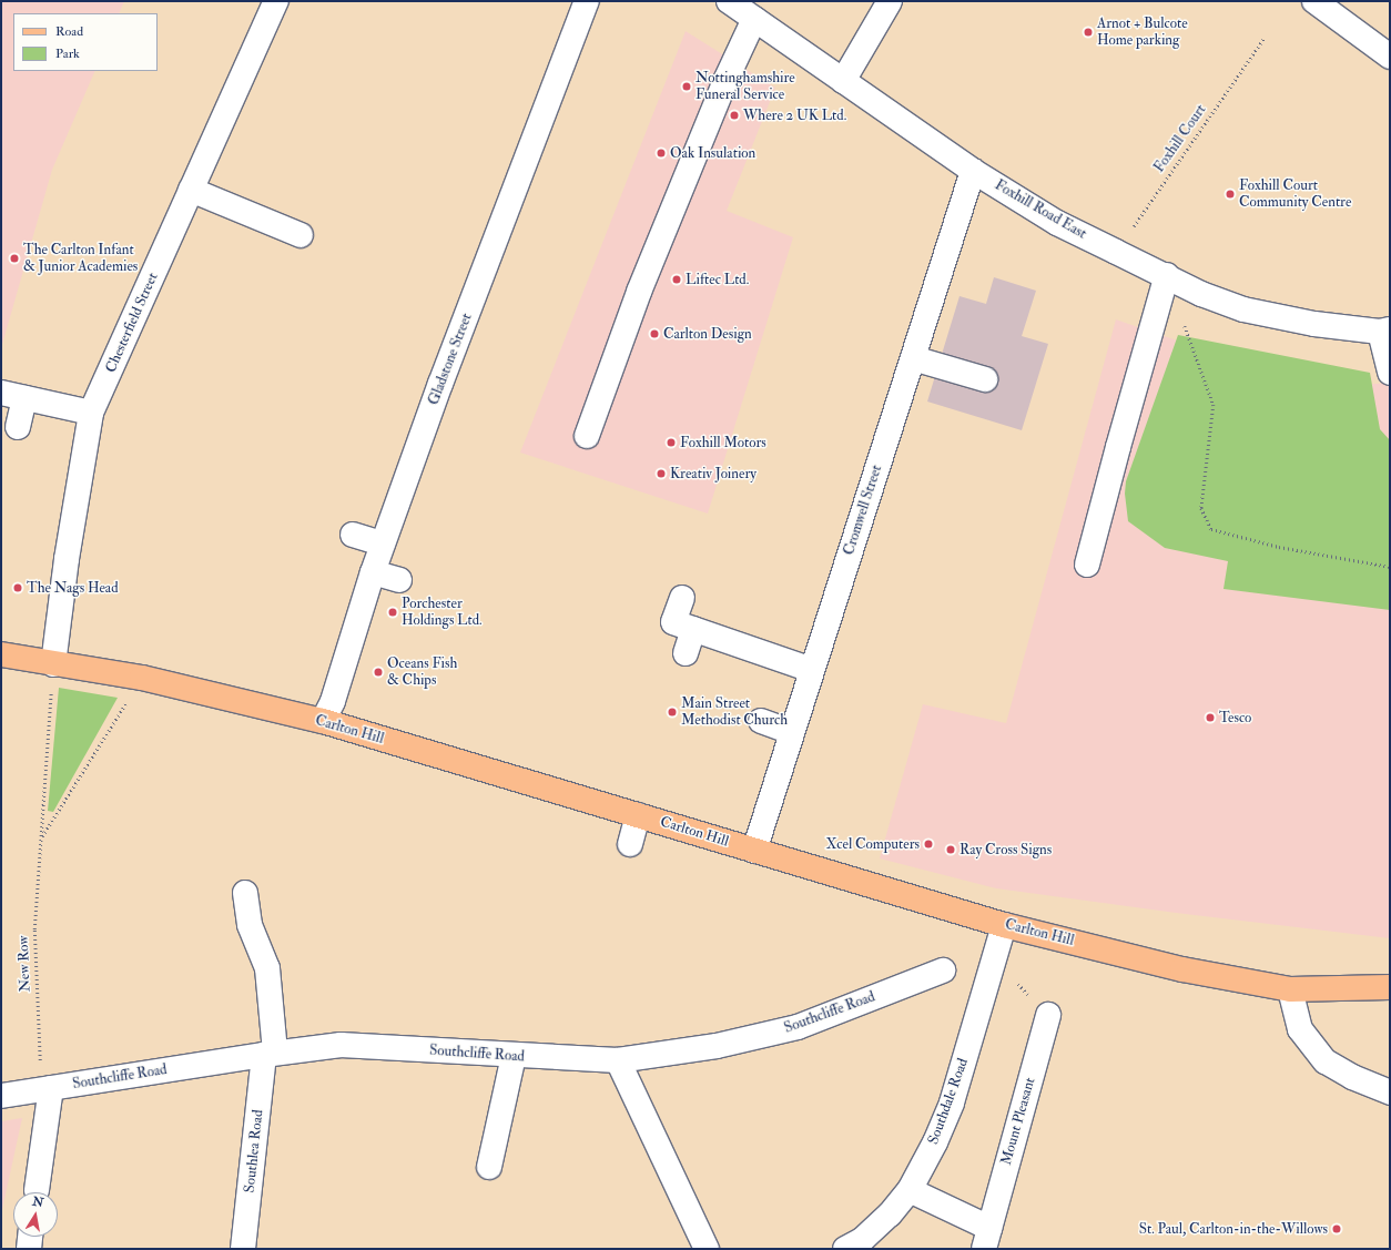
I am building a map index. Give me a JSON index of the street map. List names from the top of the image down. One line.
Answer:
{"streets":{"main road":["Carlton Hill"],"street":["Foxhill Road East","Chesterfield Street","Gladstone Street","Cromwell Street","Southcliffe Road","Southdale Road","Mount Pleasant","Southlea Road"],"path":["Foxhill Court","New Row"]},"crossings":[["Foxhill Court","Foxhill Road East"],["Foxhill Road East","Cromwell Street"],["Chesterfield Street","Carlton Hill"],["Chesterfield Street","New Row"],["Gladstone Street","Carlton Hill"],["Cromwell Street","Carlton Hill"],["Carlton Hill","New Row"],["Carlton Hill","Southdale Road"],["New Row","Southcliffe Road"],["Southcliffe Road","Southlea Road"],["Southdale Road","Mount Pleasant"]],"places":["Arnot + Bulcote Home parking","Nottinghamshire Funeral Service","Where 2 UK Ltd.","Oak Insulation","Foxhill Court Community Centre","The Carlton Infant & Junior Academies","Liftec Ltd.","Carlton Design","Foxhill Motors","Kreativ Joinery","The Nags Head","Porchester Holdings Ltd.","Oceans Fish & Chips","Main Street Methodist Church","Tesco","Xcel Computers","Ray Cross Signs","St. Paul, Carlton-in-the-Willows"],"legend":["Road","Park"],"north":"top"}
